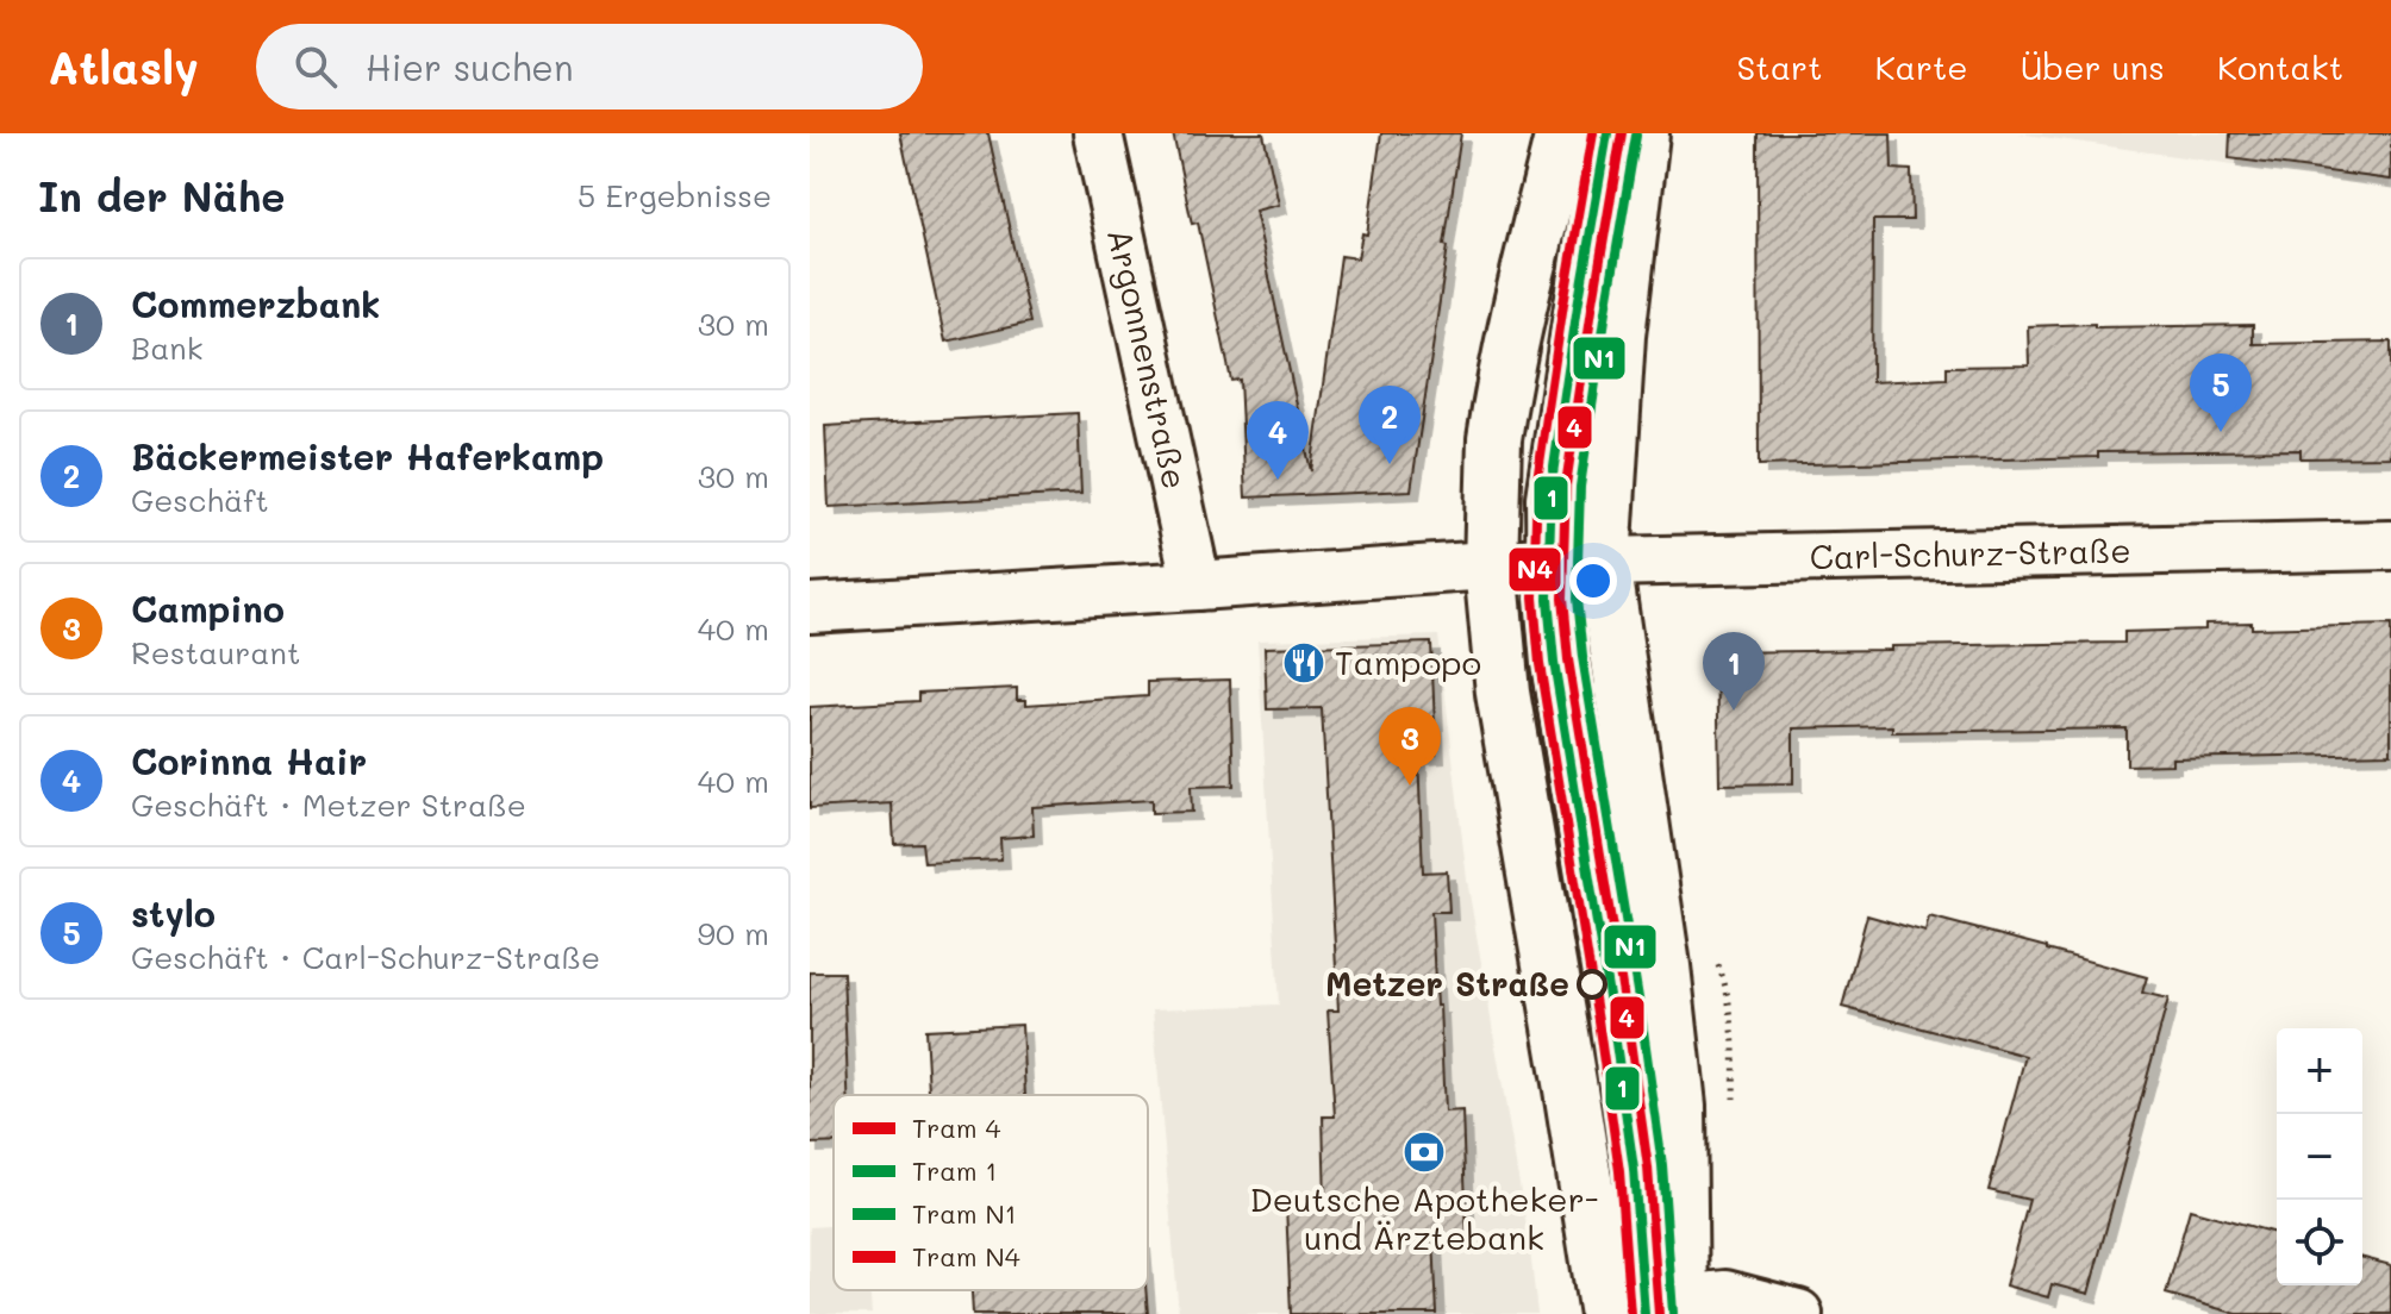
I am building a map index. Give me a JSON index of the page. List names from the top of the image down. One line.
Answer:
{"streets":{"street":["Argonnenstraße","Carl-Schurz-Straße"]},"places":{"restaurant":["Tampopo"],"other":["Metzer Straße"],"bank":["Deutsche Apotheker- und Ärztebank"]},"lines":["tram line 4","tram line 1","tram line N4","tram line N1"],"legend":["Tram 4","Tram 1","Tram N1","Tram N4"],"page":{"header":"Atlasly","search":"Hier suchen","nav":["Start","Karte","Über uns","Kontakt"],"heading":["In der Nähe","5 Ergebnisse"],"list":[{"mark":"1","name":"Commerzbank","note":"Bank","value":"30 m"},{"mark":"2","name":"Bäckermeister Haferkamp","note":"Geschäft","value":"30 m"},{"mark":"3","name":"Campino","note":"Restaurant","value":"40 m"},{"mark":"4","name":"Corinna Hair","note":"Geschäft · Metzer Straße","value":"40 m"},{"mark":"5","name":"stylo","note":"Geschäft · Carl-Schurz-Straße","value":"90 m"}],"pins":["5","2","4","1","3"],"map_buttons":["+","−"]}}
